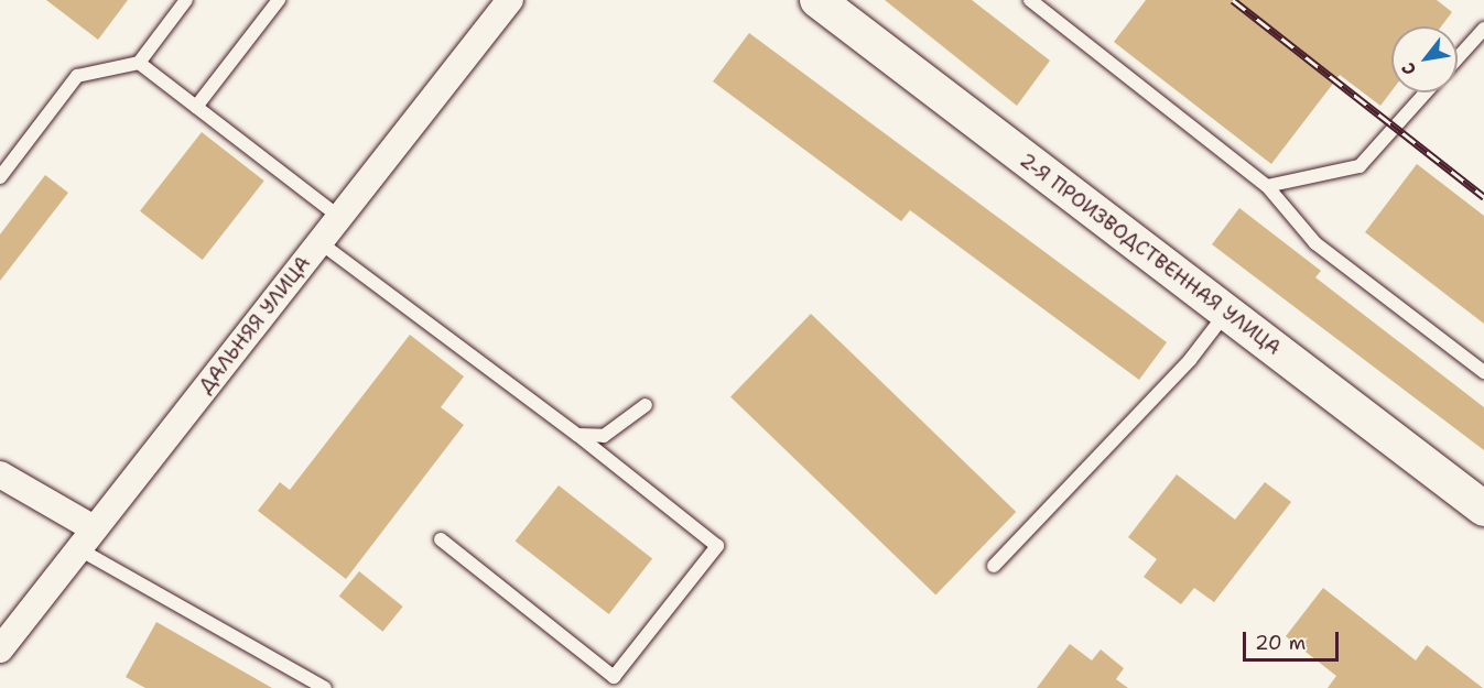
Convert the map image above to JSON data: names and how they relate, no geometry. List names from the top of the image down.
{
  "streets": {
    "street": ["2-Я ПРОИЗВОДСТВЕННАЯ УЛИЦА", "ДАЛЬНЯЯ УЛИЦА"]
  },
  "scale_bar": "20 m",
  "north": "bottom left"
}
